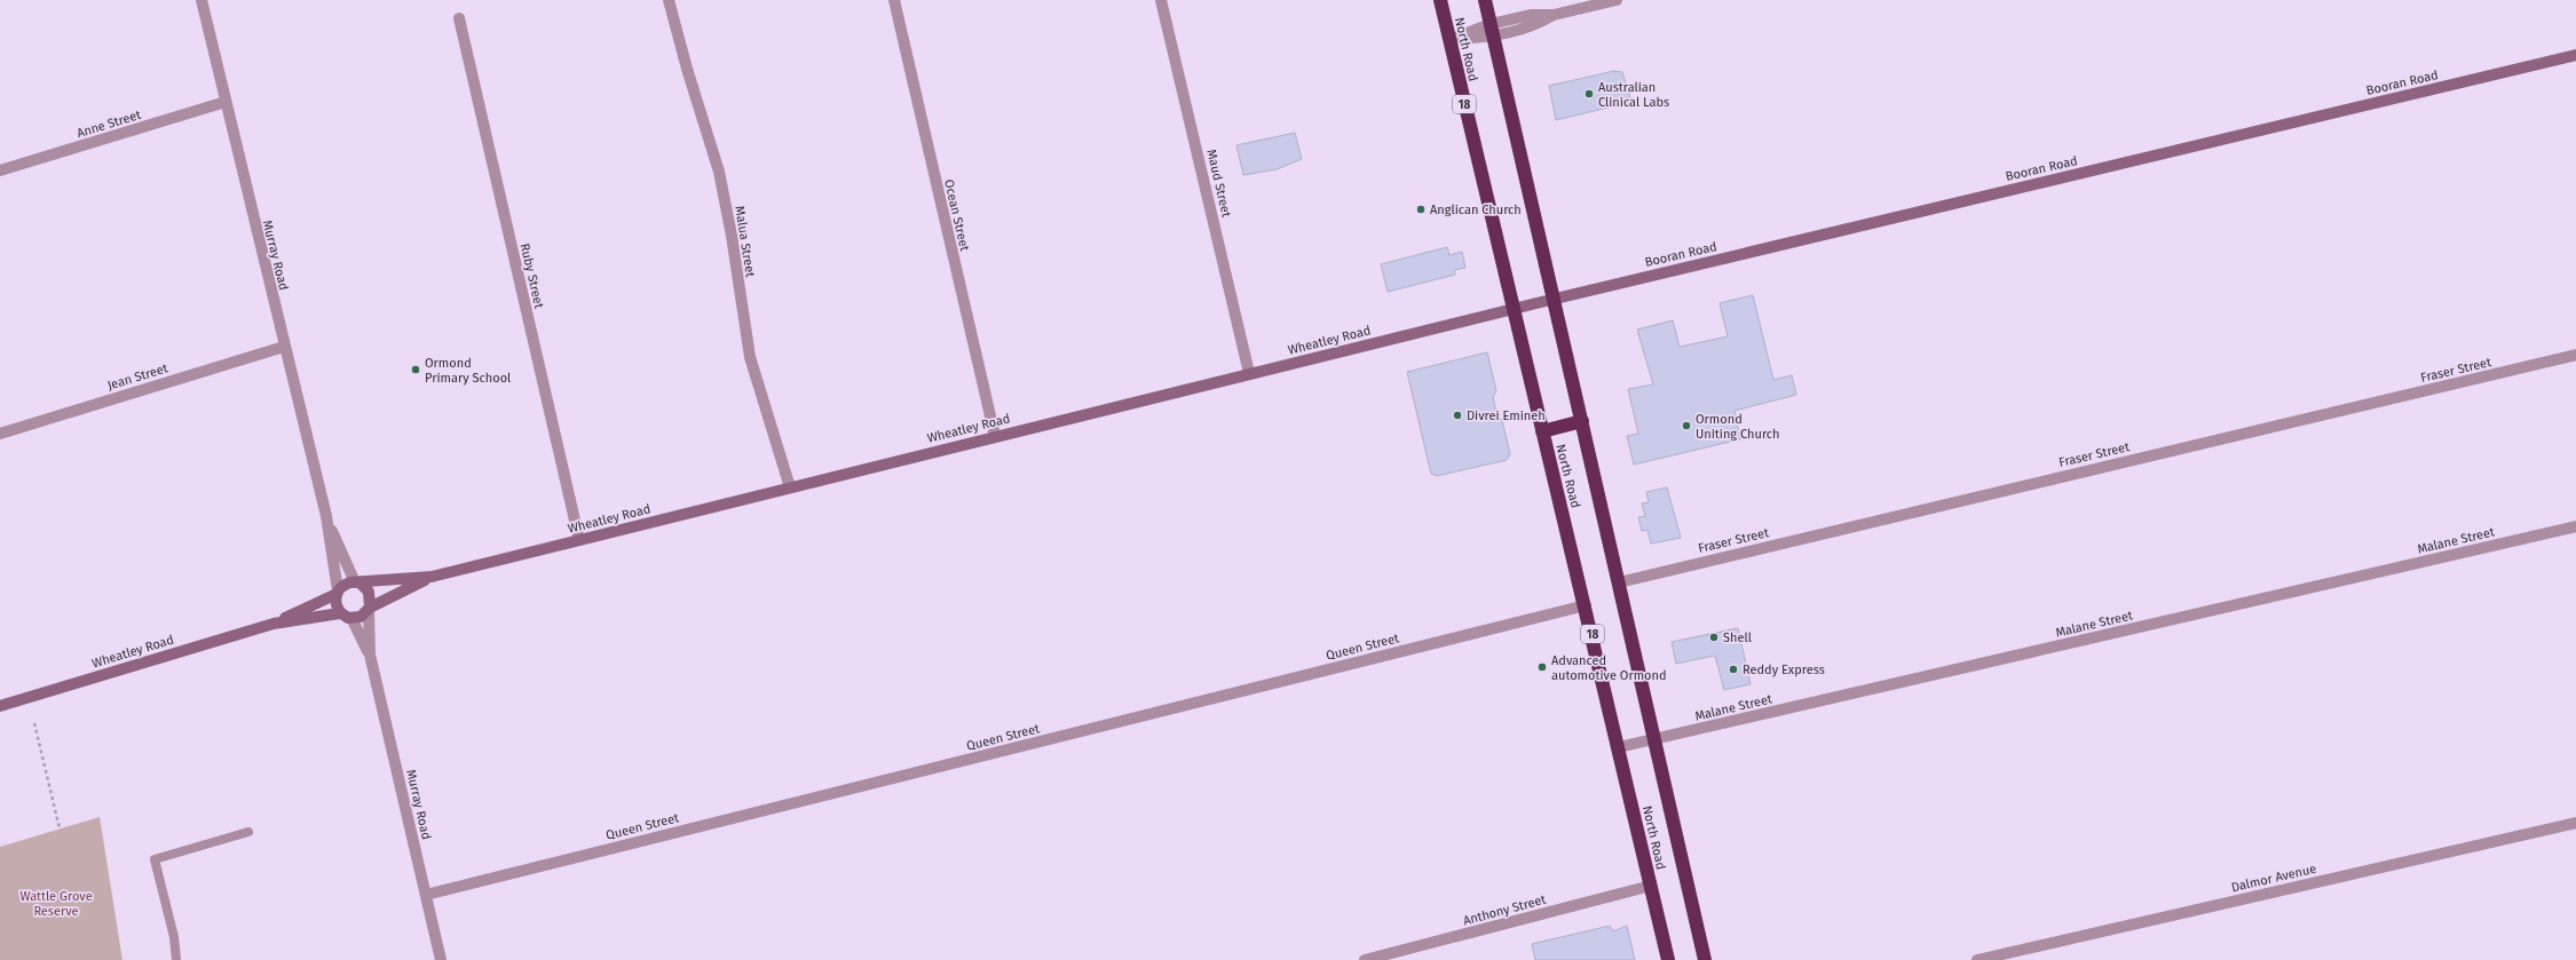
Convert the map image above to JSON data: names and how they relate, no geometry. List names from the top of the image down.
{
  "streets": {
    "highway": ["North Road", "18"],
    "street": [
      "Booran Road",
      "Anne Street",
      "Maud Street",
      "Ocean Street",
      "Malua Street",
      "Murray Road",
      "Ruby Street",
      "Wheatley Road",
      "Fraser Street",
      "Jean Street",
      "Malane Street",
      "Queen Street",
      "Dalmor Avenue",
      "Anthony Street"
    ]
  },
  "crossings": [
    ["North Road", "Booran Road"],
    ["North Road", "Wheatley Road"],
    ["North Road", "Fraser Street"],
    ["North Road", "Malane Street"],
    ["North Road", "Queen Street"],
    ["North Road", "Anthony Street"],
    ["Booran Road", "Wheatley Road"],
    ["Anne Street", "Murray Road"],
    ["Maud Street", "Wheatley Road"],
    ["Ocean Street", "Wheatley Road"],
    ["Malua Street", "Wheatley Road"],
    ["Murray Road", "Wheatley Road"],
    ["Murray Road", "Jean Street"],
    ["Murray Road", "Queen Street"],
    ["Ruby Street", "Wheatley Road"]
  ],
  "parks": ["Wattle Grove Reserve"],
  "places": [
    "Australian Clinical Labs",
    "Anglican Church",
    "Ormond Primary School",
    "Divrei Emineh",
    "Ormond Uniting Church",
    "Shell",
    "Advanced automotive Ormond",
    "Reddy Express"
  ]
}
